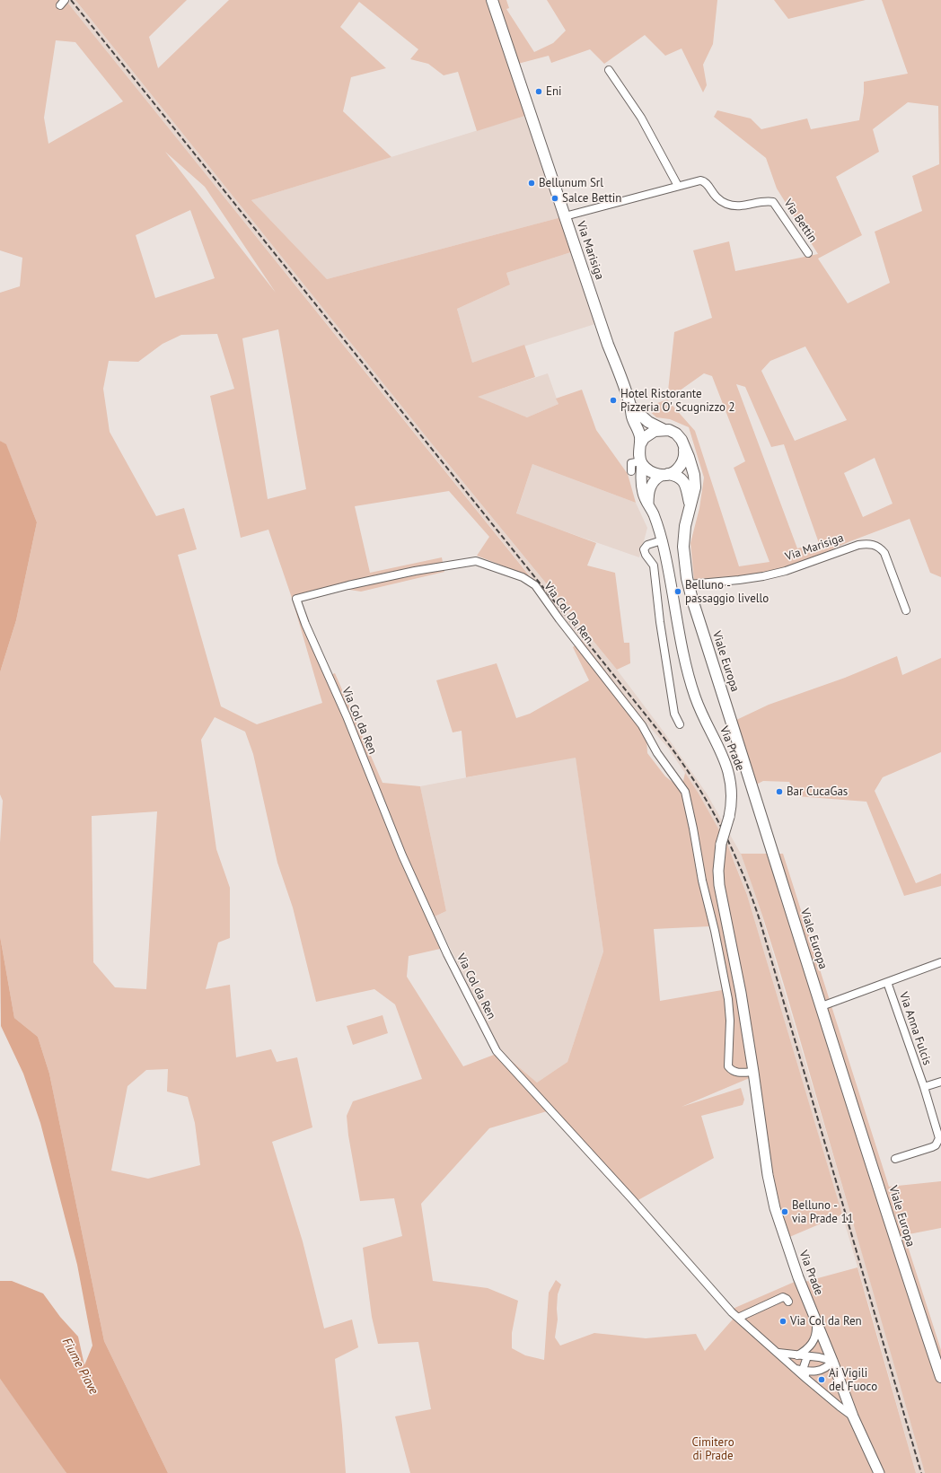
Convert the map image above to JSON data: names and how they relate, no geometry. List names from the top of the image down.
{
  "streets": {
    "main road": ["Via Marisiga", "Viale Europa", "Via Prade"],
    "street": [
      "Via Bettin",
      "Via Col Da Ren",
      "Via Col da Ren",
      "Via Anna Fulcis"
    ]
  },
  "crossings": [
    ["Via Bettin", "Via Marisiga"],
    ["Via Marisiga", "Viale Europa"],
    ["Via Marisiga", "Via Prade"],
    ["Via Col Da Ren", "Via Col da Ren"],
    ["Via Col Da Ren", "Via Prade"],
    ["Viale Europa", "Via Prade"],
    ["Viale Europa", "Via Anna Fulcis"],
    ["Via Col da Ren", "Via Prade"]
  ],
  "water": ["Fiume Piave"],
  "parks": ["Cimitero di Prade"],
  "places": [
    "Eni",
    "Bellunum Srl",
    "Salce Bettin",
    "Hotel Ristorante Pizzeria O' Scugnizzo 2",
    "Belluno - passaggio livello",
    "Bar CucaGas",
    "Belluno - via Prade 11",
    "Via Col da Ren",
    "Ai Vigili del Fuoco"
  ]
}
